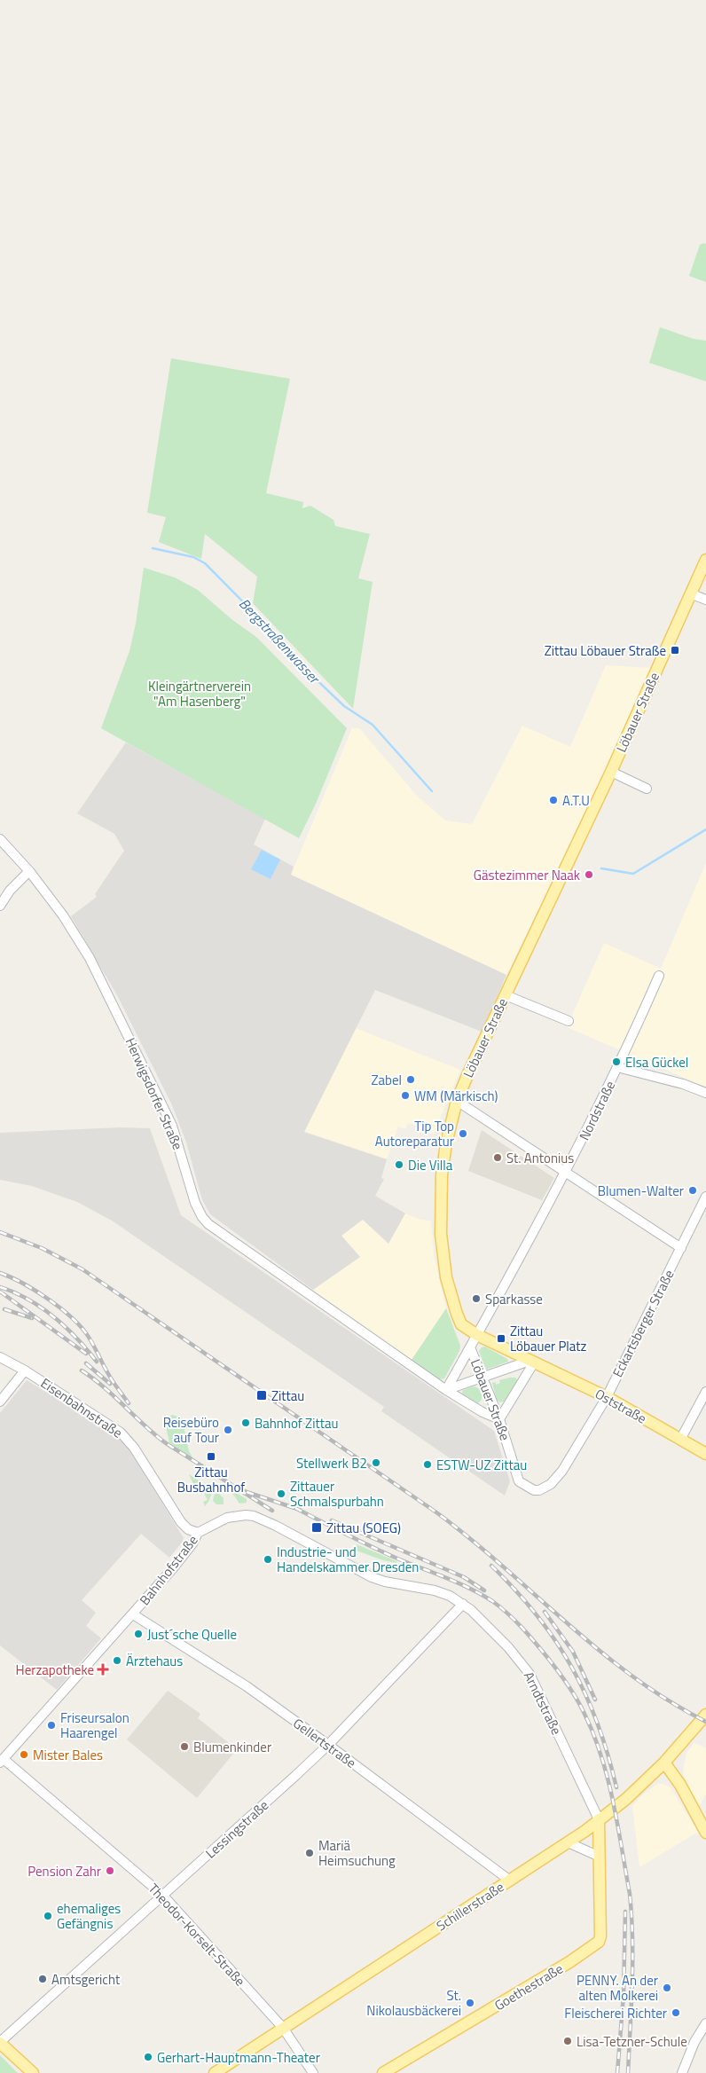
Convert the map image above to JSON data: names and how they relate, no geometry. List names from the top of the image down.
{
  "streets": {
    "main road": [
      "Löbauer Straße",
      "Oststraße",
      "Schillerstraße",
      "Goethestraße"
    ],
    "street": [
      "Herwigsdorfer Straße",
      "Nordstraße",
      "Eckartsberger Straße",
      "Eisenbahnstraße",
      "Bahnhofstraße",
      "Arndtstraße",
      "Gellertstraße",
      "Lessingstraße",
      "Theodor-Korselt-Straße"
    ]
  },
  "crossings": [
    ["Löbauer Straße", "Herwigsdorfer Straße"],
    ["Löbauer Straße", "Nordstraße"],
    ["Löbauer Straße", "Eckartsberger Straße"],
    ["Löbauer Straße", "Oststraße"],
    ["Nordstraße", "Oststraße"],
    ["Eckartsberger Straße", "Oststraße"],
    ["Eisenbahnstraße", "Bahnhofstraße"],
    ["Bahnhofstraße", "Arndtstraße"],
    ["Bahnhofstraße", "Gellertstraße"],
    ["Bahnhofstraße", "Lessingstraße"],
    ["Bahnhofstraße", "Theodor-Korselt-Straße"],
    ["Arndtstraße", "Lessingstraße"],
    ["Arndtstraße", "Schillerstraße"],
    ["Arndtstraße", "Goethestraße"],
    ["Gellertstraße", "Lessingstraße"],
    ["Gellertstraße", "Schillerstraße"],
    ["Lessingstraße", "Theodor-Korselt-Straße"],
    ["Schillerstraße", "Theodor-Korselt-Straße"],
    ["Schillerstraße", "Goethestraße"]
  ],
  "water": ["Bergstraßenwasser"],
  "parks": ["Kleingärtnerverein \"Am Hasenberg\""],
  "places": {
    "transit": [
      "Zittau Löbauer Straße",
      "Zittau Löbauer Platz",
      "Zittau",
      "Zittau Busbahnhof",
      "Zittau (SOEG)"
    ],
    "other": [
      "A.T.U",
      "Gästezimmer Naak",
      "Elsa Gückel",
      "Zabel",
      "WM (Märkisch)",
      "Tip Top Autoreparatur",
      "St. Antonius",
      "Die Villa",
      "Blumen-Walter",
      "Sparkasse",
      "Bahnhof Zittau",
      "Reisebüro auf Tour",
      "Stellwerk B2",
      "ESTW-UZ Zittau",
      "Zittauer Schmalspurbahn",
      "Industrie- und Handelskammer Dresden",
      "Just´sche Quelle",
      "Ärztehaus",
      "Friseursalon Haarengel",
      "Blumenkinder",
      "Mister Bales",
      "Mariä Heimsuchung",
      "Pension Zahr",
      "ehemaliges Gefängnis",
      "Amtsgericht",
      "PENNY. An der alten Molkerei",
      "St. Nikolausbäckerei",
      "Fleischerei Richter",
      "Lisa-Tetzner-Schule",
      "Gerhart-Hauptmann-Theater"
    ],
    "health": ["Herzapotheke"]
  }
}
